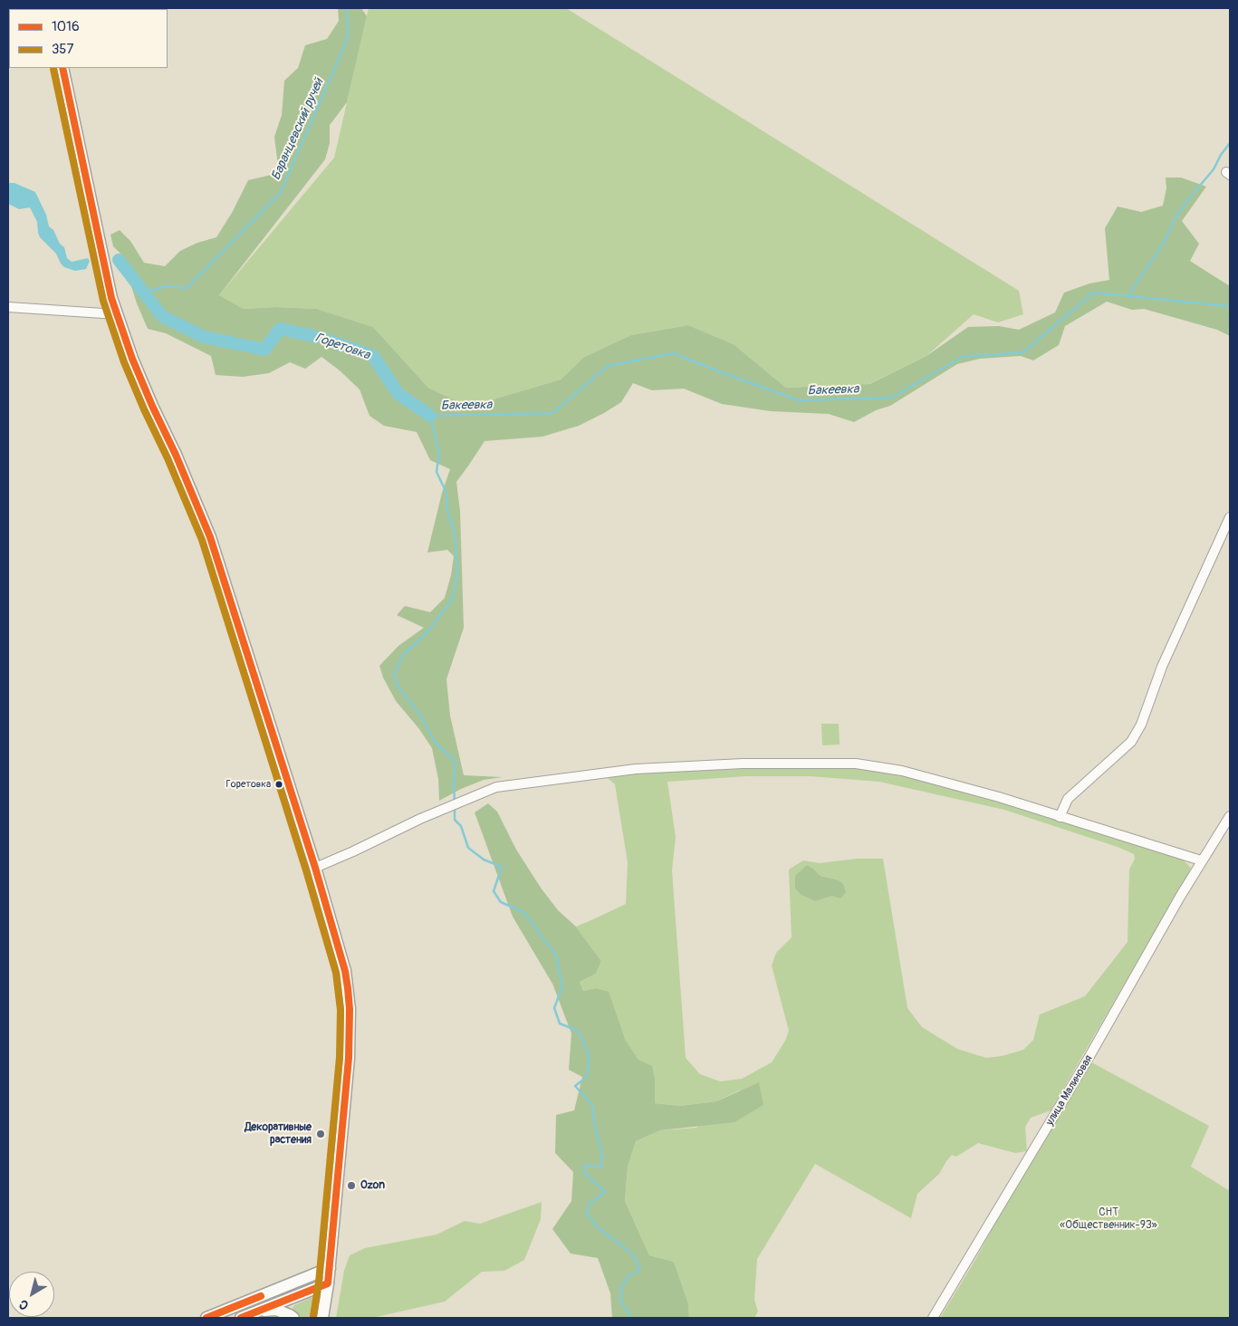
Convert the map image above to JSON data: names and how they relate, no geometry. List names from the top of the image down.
{
  "streets": {
    "street": ["улица Малиновая"]
  },
  "water": ["Баранцевский ручей", "Горетовка", "Бакеевка"],
  "parks": ["СНТ «Общественник-93»"],
  "places": ["Горетовка", "Декоративные растения", "Ozon"],
  "lines": ["transit line 1016", "transit line 357"],
  "legend": ["1016", "357"],
  "north": "bottom left"
}
